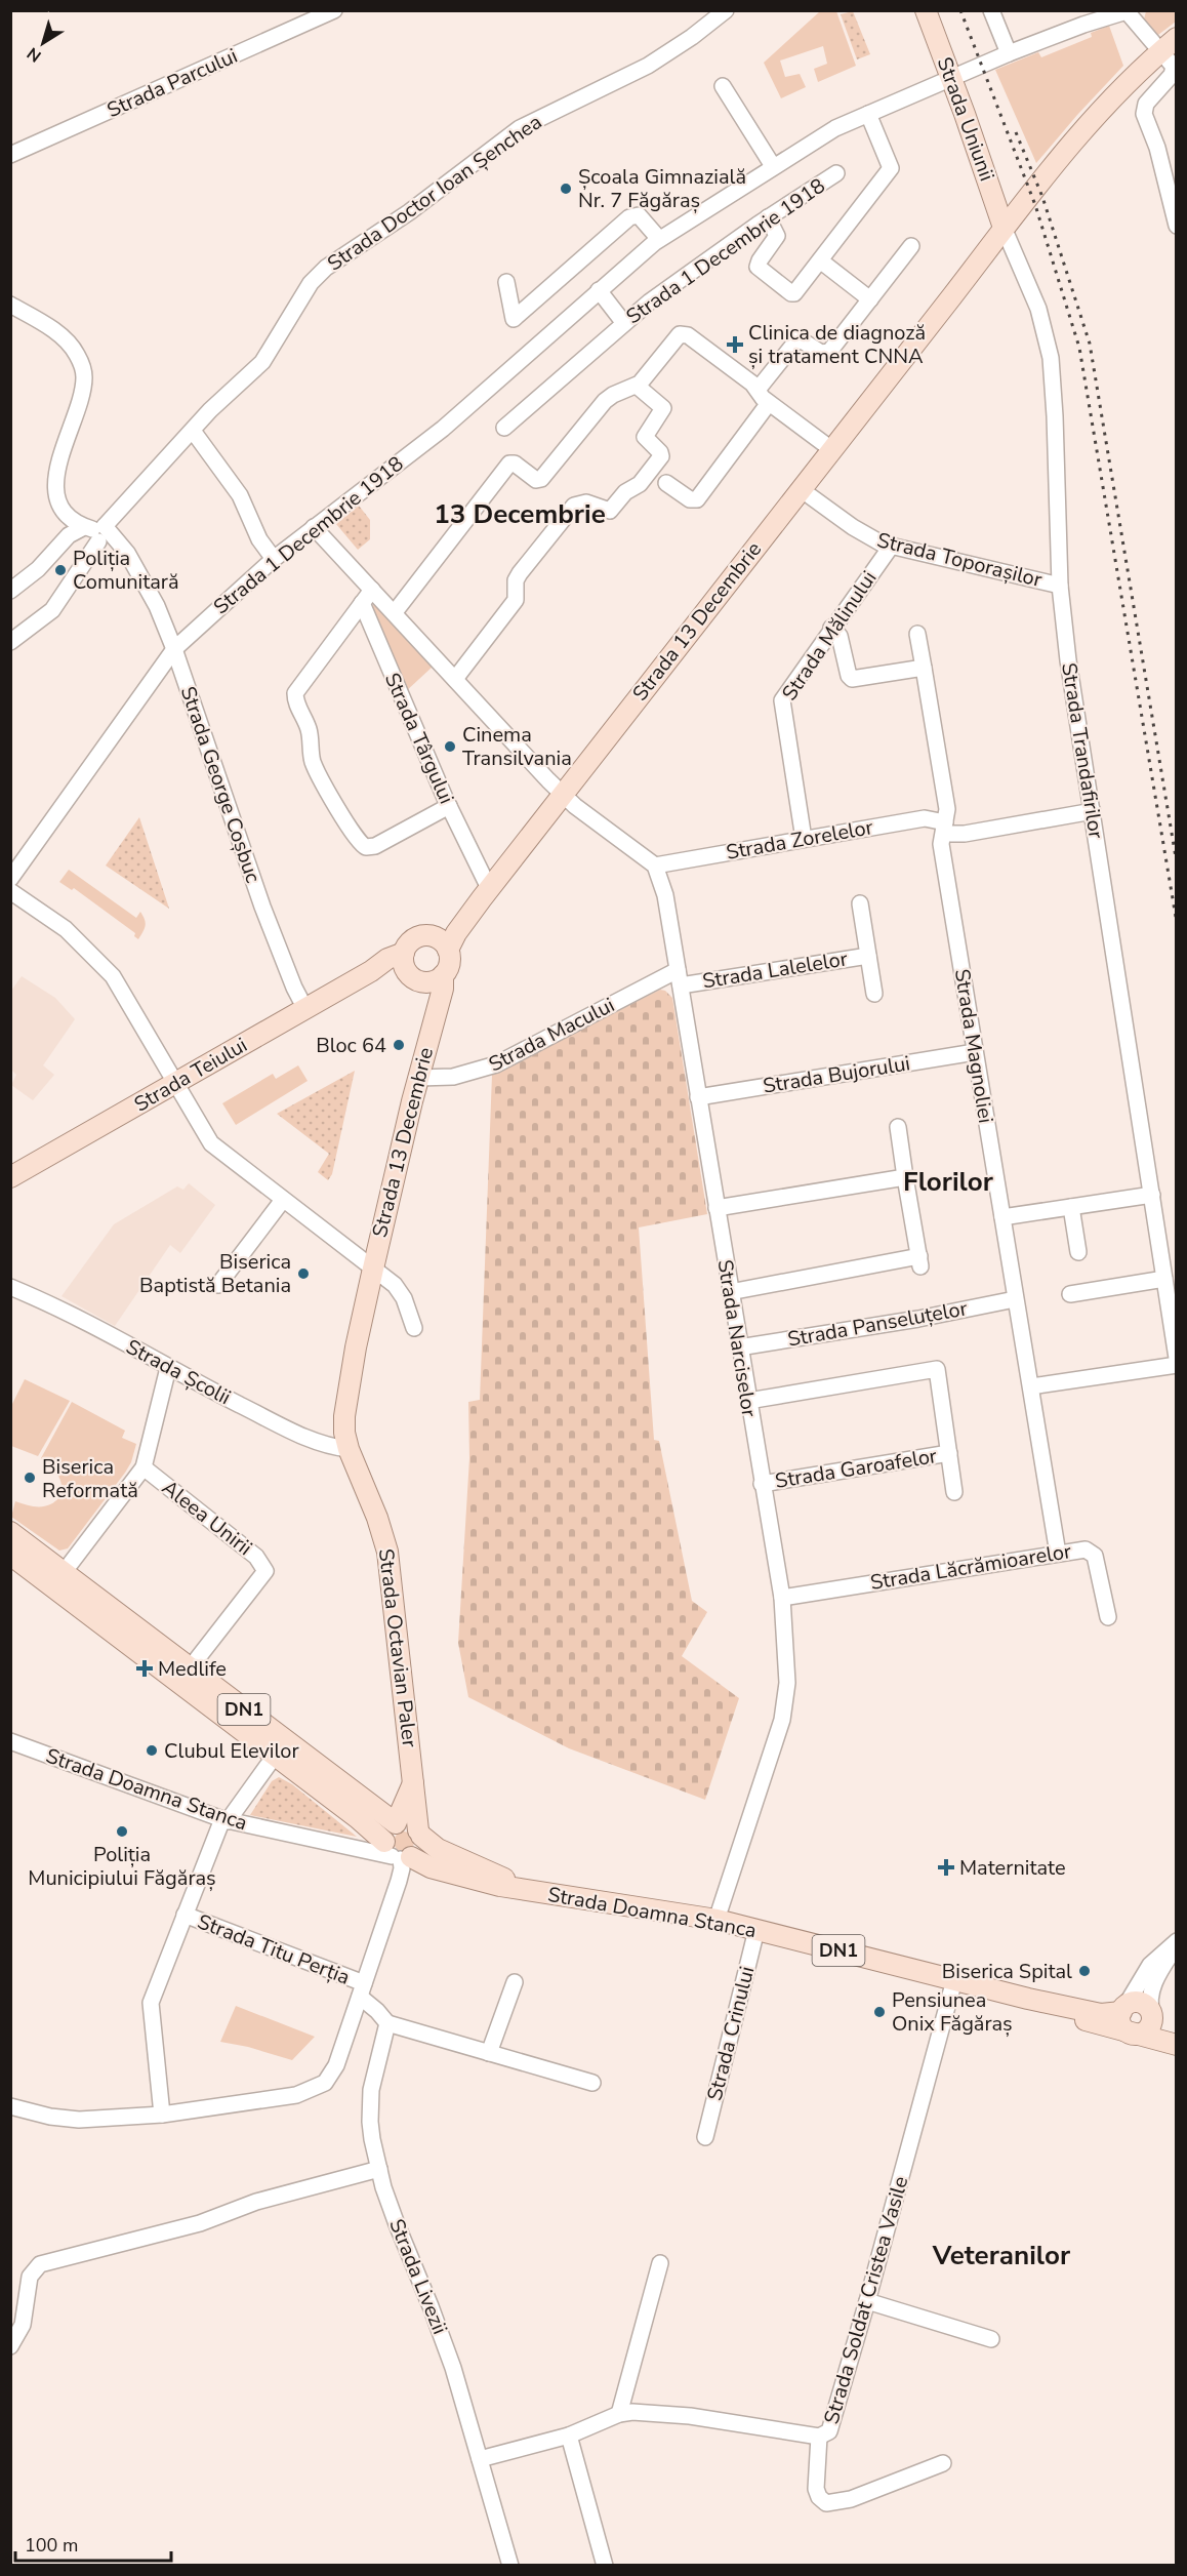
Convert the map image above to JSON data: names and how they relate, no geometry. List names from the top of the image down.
{
  "streets": {
    "main road": [
      "Strada Uniunii",
      "Strada 13 Decembrie",
      "Strada Teiului",
      "Strada Octavian Paler",
      "DN1",
      "Strada Doamna Stanca"
    ],
    "street": [
      "Strada Parcului",
      "Strada Doctor Ioan Șenchea",
      "Strada 1 Decembrie 1918",
      "Strada Toporașilor",
      "Strada Mălinului",
      "Strada Târgului",
      "Strada Trandafirilor",
      "Strada George Coșbuc",
      "Strada Zorelelor",
      "Strada Lalelelor",
      "Strada Macului",
      "Strada Magnoliei",
      "Strada Bujorului",
      "Strada Panseluțelor",
      "Strada Narciselor",
      "Strada Școlii",
      "Strada Garoafelor",
      "Aleea Unirii",
      "Strada Lăcrămioarelor",
      "Strada Titu Perția",
      "Strada Crinului",
      "Strada Livezii",
      "Strada Soldat Cristea Vasile"
    ]
  },
  "crossings": [
    ["Strada Uniunii", "Strada 1 Decembrie 1918"],
    ["Strada Uniunii", "Strada 13 Decembrie"],
    ["Strada Uniunii", "Strada Trandafirilor"],
    ["Strada Doctor Ioan Șenchea", "Strada George Coșbuc"],
    ["Strada 1 Decembrie 1918", "Strada 13 Decembrie"],
    ["Strada 1 Decembrie 1918", "Strada George Coșbuc"],
    ["Strada Toporașilor", "Strada 13 Decembrie"],
    ["Strada Toporașilor", "Strada Mălinului"],
    ["Strada Toporașilor", "Strada Trandafirilor"],
    ["Strada 13 Decembrie", "Strada Târgului"],
    ["Strada 13 Decembrie", "Strada Trandafirilor"],
    ["Strada 13 Decembrie", "Strada Macului"],
    ["Strada 13 Decembrie", "Strada Teiului"],
    ["Strada 13 Decembrie", "Strada Școlii"],
    ["Strada 13 Decembrie", "Strada Octavian Paler"],
    ["Strada Mălinului", "Strada Zorelelor"],
    ["Strada Trandafirilor", "Strada Zorelelor"],
    ["Strada George Coșbuc", "Strada Teiului"],
    ["Strada Zorelelor", "Strada Magnoliei"],
    ["Strada Zorelelor", "Strada Narciselor"],
    ["Strada Lalelelor", "Strada Macului"],
    ["Strada Lalelelor", "Strada Narciselor"],
    ["Strada Macului", "Strada Narciselor"],
    ["Strada Magnoliei", "Strada Bujorului"],
    ["Strada Magnoliei", "Strada Panseluțelor"],
    ["Strada Magnoliei", "Strada Lăcrămioarelor"],
    ["Strada Bujorului", "Strada Narciselor"],
    ["Strada Panseluțelor", "Strada Narciselor"],
    ["Strada Narciselor", "Strada Garoafelor"],
    ["Strada Narciselor", "Strada Lăcrămioarelor"],
    ["Strada Narciselor", "Strada Doamna Stanca"],
    ["Strada Școlii", "Aleea Unirii"],
    ["Strada Școlii", "Strada Octavian Paler"],
    ["Aleea Unirii", "DN1"],
    ["Strada Octavian Paler", "DN1"],
    ["Strada Octavian Paler", "Strada Doamna Stanca"],
    ["Strada Octavian Paler", "Strada Titu Perția"],
    ["DN1", "Strada Doamna Stanca"],
    ["DN1", "Strada Titu Perția"],
    ["Strada Doamna Stanca", "Strada Titu Perția"],
    ["Strada Doamna Stanca", "Strada Crinului"],
    ["Strada Doamna Stanca", "Strada Soldat Cristea Vasile"],
    ["Strada Livezii", "Strada Soldat Cristea Vasile"]
  ],
  "districts": ["13 Decembrie", "Florilor", "Veteranilor"],
  "places": {
    "other": [
      "Școala Gimnazială Nr. 7 Făgăraș",
      "Poliția Comunitară",
      "Cinema Transilvania",
      "Bloc 64",
      "Biserica Baptistă Betania",
      "Biserica Reformată",
      "Clubul Elevilor",
      "Poliția Municipiului Făgăraș",
      "Biserica Spital",
      "Pensiunea Onix Făgăraș"
    ],
    "health": ["Clinica de diagnoză și tratament CNNA", "Medlife", "Maternitate"]
  },
  "scale_bar": "100 m",
  "north": "bottom left"
}
